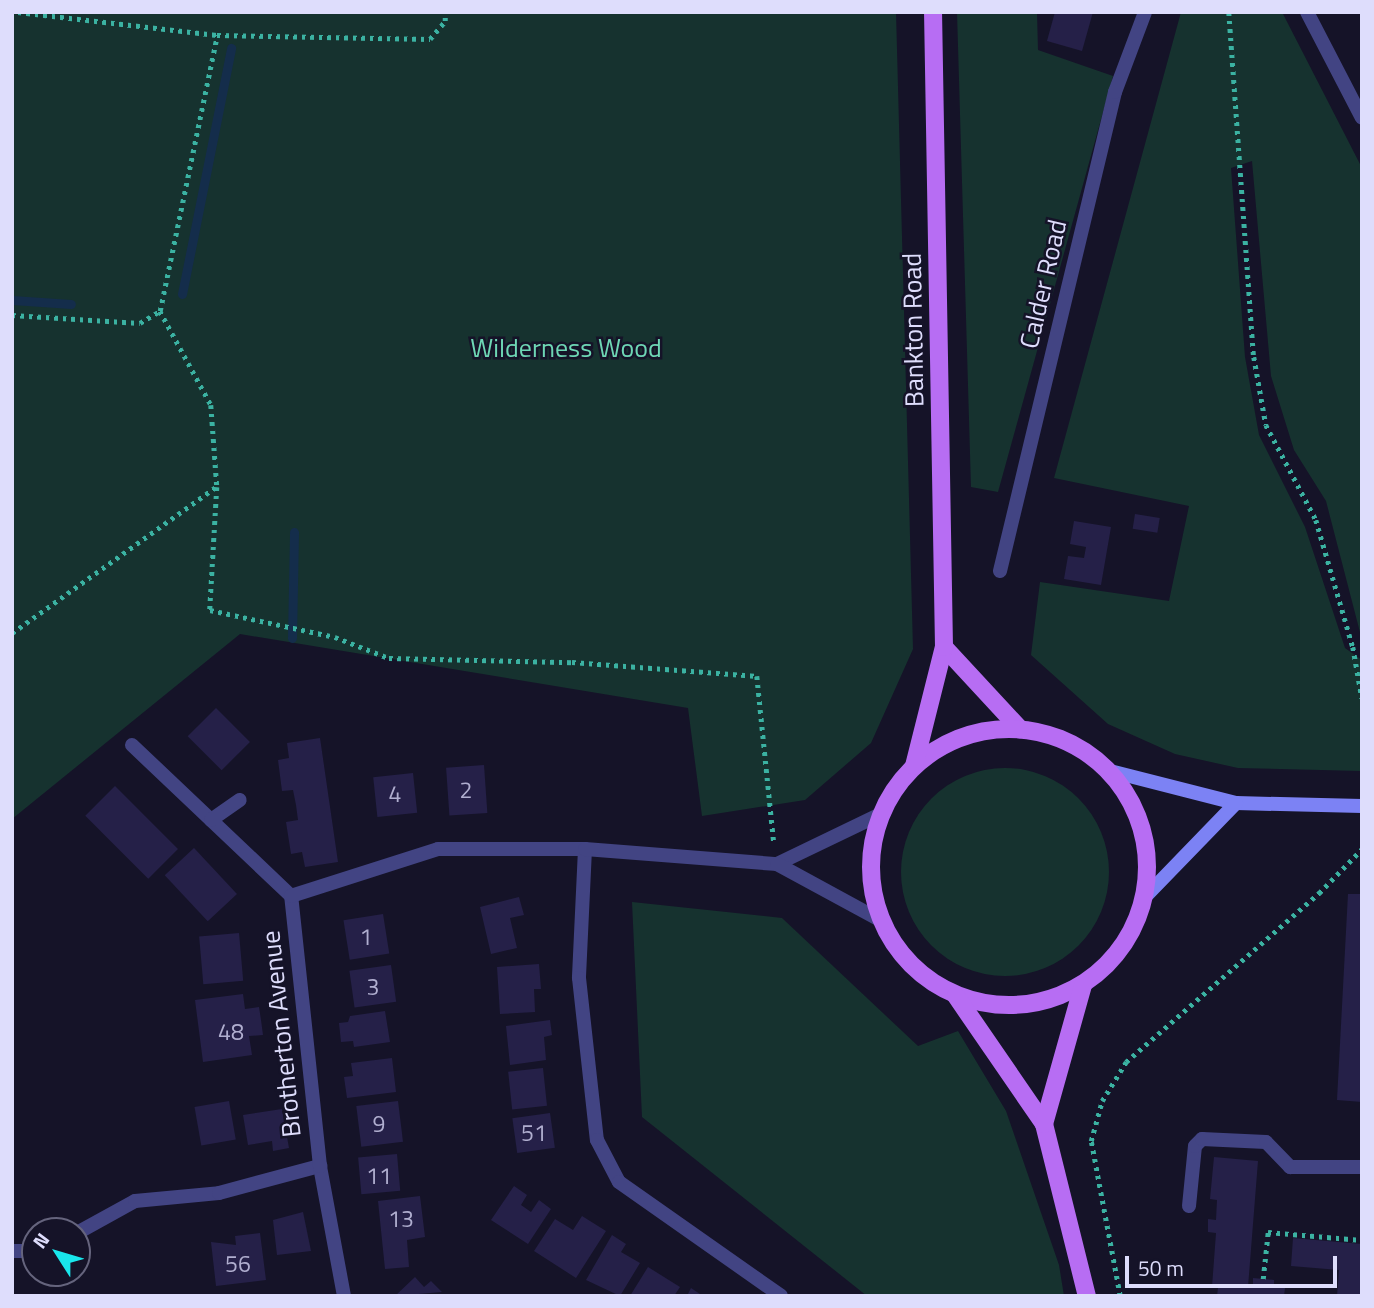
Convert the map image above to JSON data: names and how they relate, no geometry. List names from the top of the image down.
{
  "streets": {
    "main road": ["Bankton Road"],
    "street": ["Calder Road", "Brotherton Avenue"]
  },
  "parks": ["Wilderness Wood"],
  "house_numbers": [
    "2",
    "4",
    "1",
    "3",
    "48",
    "9",
    "51",
    "11",
    "13",
    "56"
  ],
  "scale_bar": "50 m",
  "north": "top left"
}
